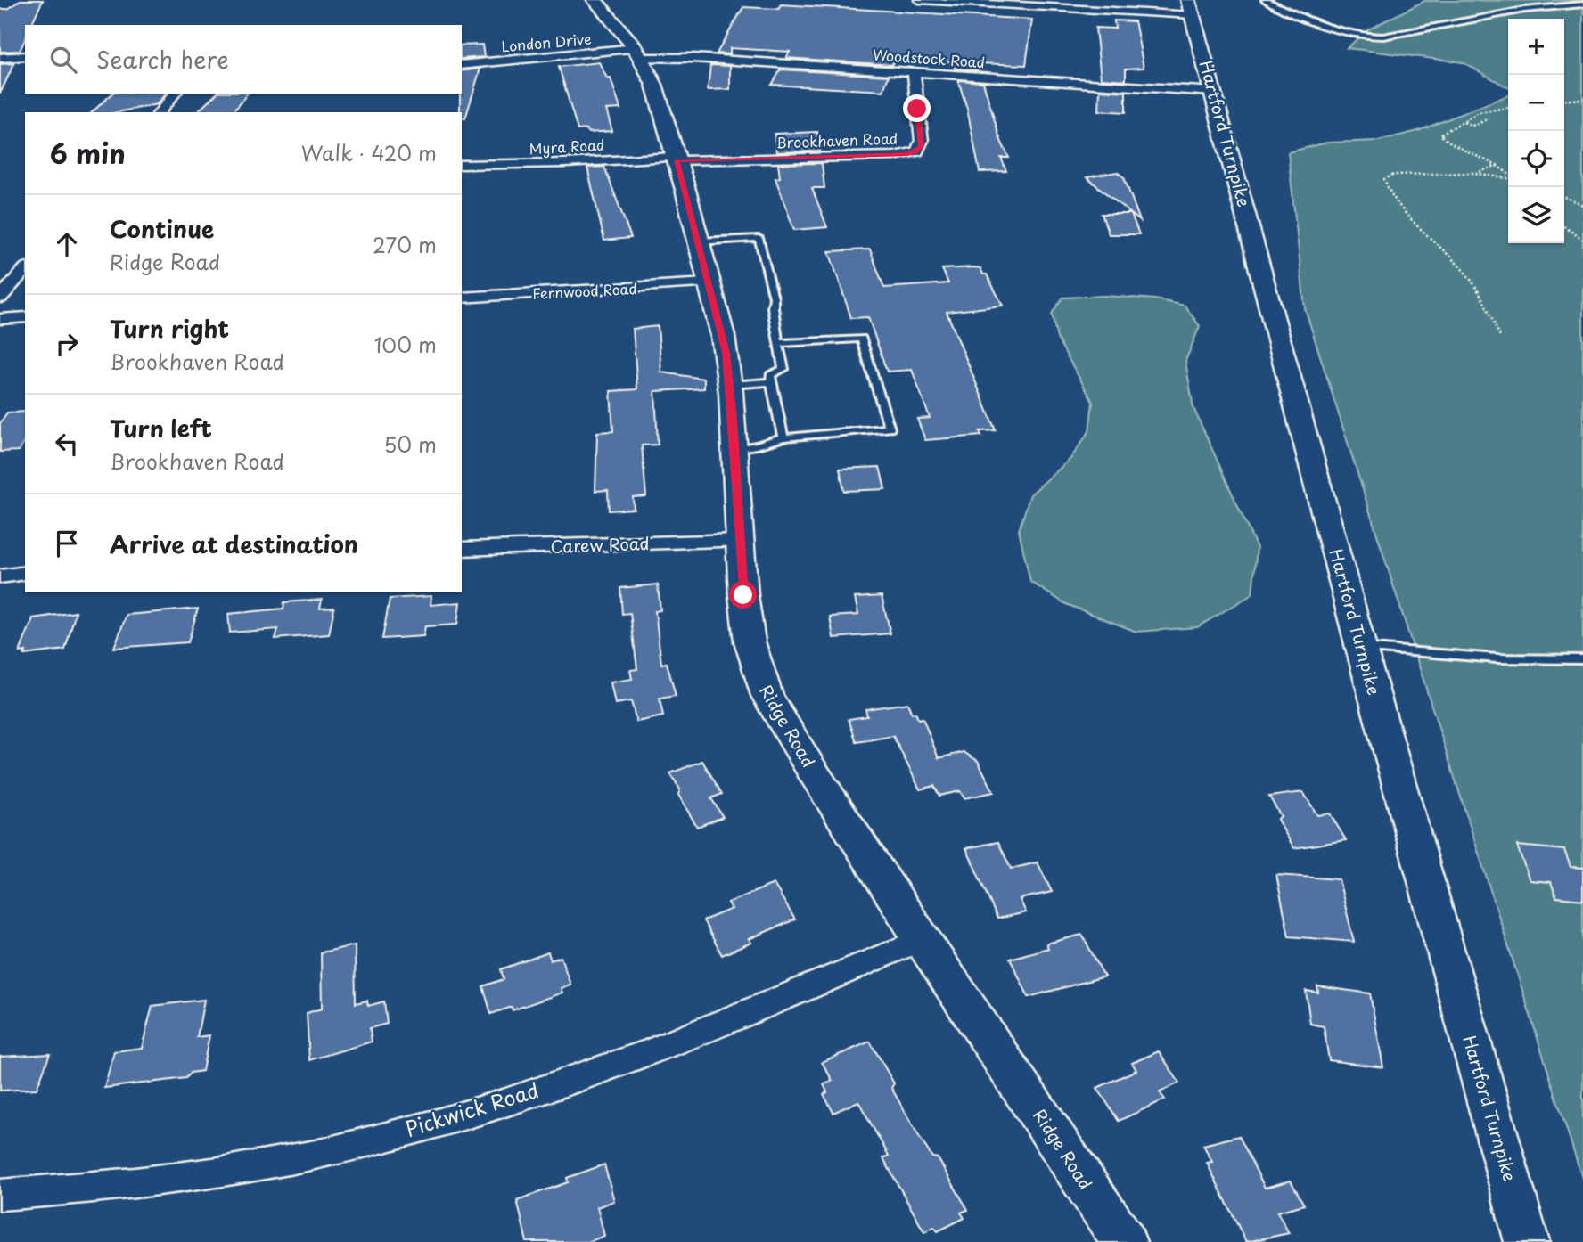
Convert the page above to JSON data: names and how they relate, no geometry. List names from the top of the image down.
{
  "streets": {
    "main road": ["Hartford Turnpike", "Ridge Road"],
    "street": [
      "London Drive",
      "Woodstock Road",
      "Brookhaven Road",
      "Myra Road",
      "Fernwood Road",
      "Carew Road",
      "Pickwick Road"
    ]
  },
  "crossings": [
    ["London Drive", "Woodstock Road"],
    ["London Drive", "Ridge Road"],
    ["Woodstock Road", "Hartford Turnpike"],
    ["Woodstock Road", "Brookhaven Road"],
    ["Woodstock Road", "Ridge Road"],
    ["Brookhaven Road", "Myra Road"],
    ["Brookhaven Road", "Ridge Road"],
    ["Myra Road", "Ridge Road"],
    ["Fernwood Road", "Ridge Road"],
    ["Carew Road", "Ridge Road"],
    ["Ridge Road", "Pickwick Road"]
  ],
  "page": {
    "map_buttons": ["+", "−"],
    "search": "Search here",
    "heading": ["6 min", "Walk · 420 m"],
    "list": [
      ["Continue", "Ridge Road", "270 m"],
      ["Turn right", "Brookhaven Road", "100 m"],
      ["Turn left", "Brookhaven Road", "50 m"],
      "Arrive at destination"
    ]
  }
}
